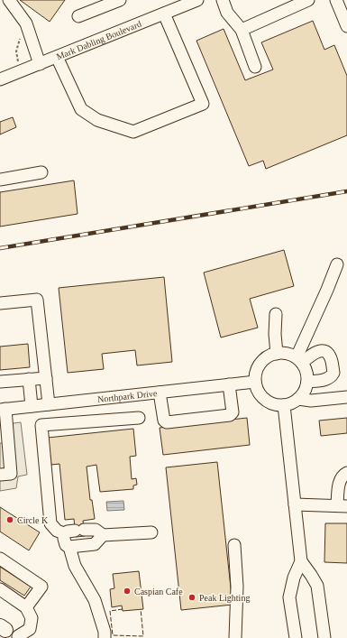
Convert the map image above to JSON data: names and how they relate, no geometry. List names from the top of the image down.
{
  "streets": {
    "street": ["Mark Dabling Boulevard", "Northpark Drive"]
  },
  "places": ["Circle K", "Caspian Cafe", "Peak Lighting"]
}
